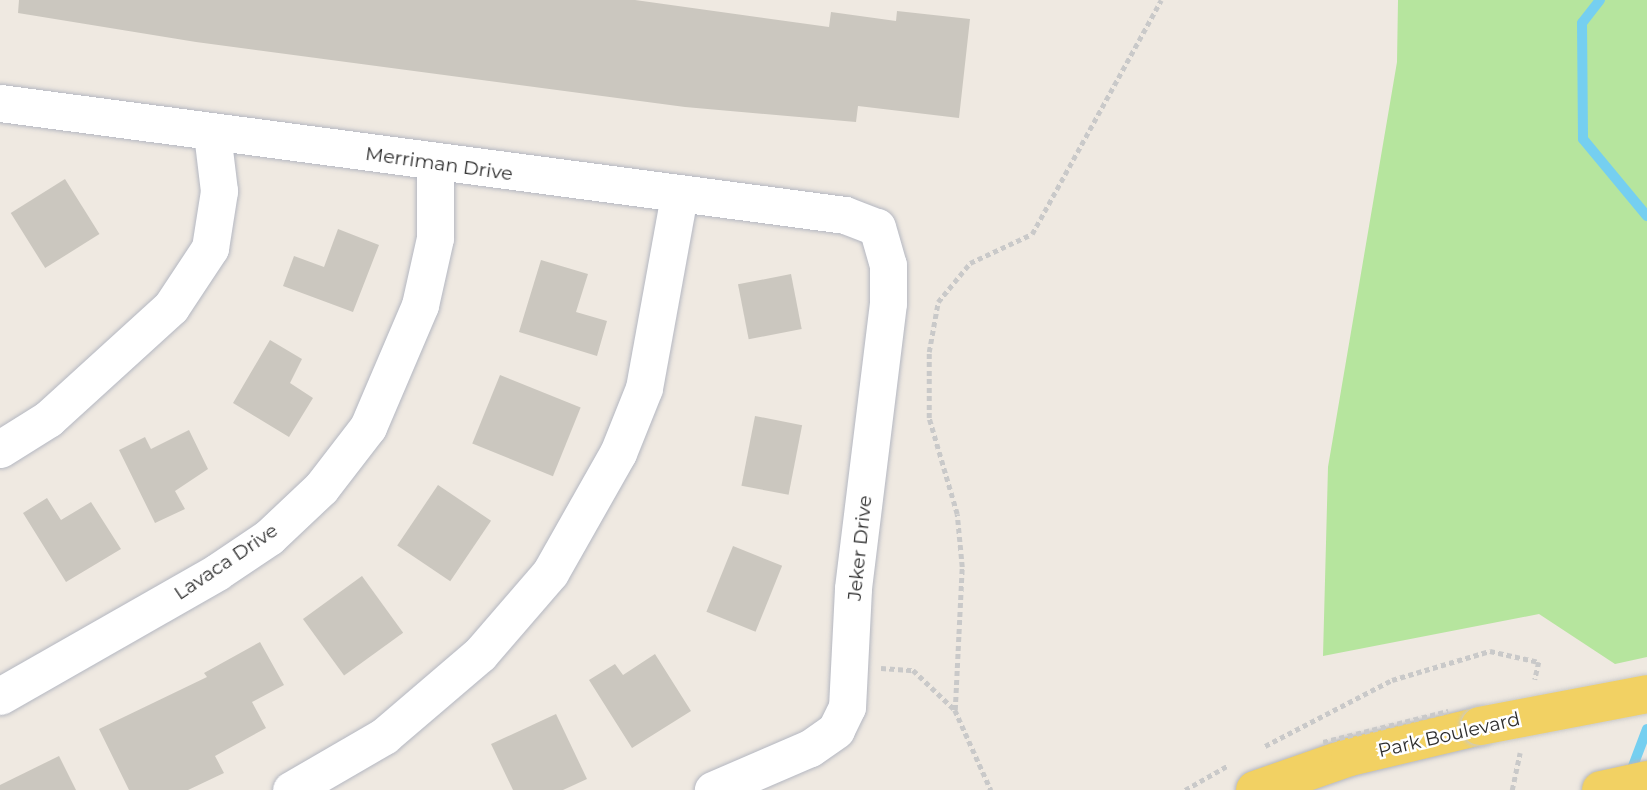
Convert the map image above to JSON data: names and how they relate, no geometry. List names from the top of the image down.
{
  "streets": {
    "main road": ["Park Boulevard"],
    "street": ["Merriman Drive", "Jeker Drive", "Lavaca Drive"]
  },
  "crossings": [
    ["Merriman Drive", "Jeker Drive"],
    ["Merriman Drive", "Lavaca Drive"]
  ]
}
